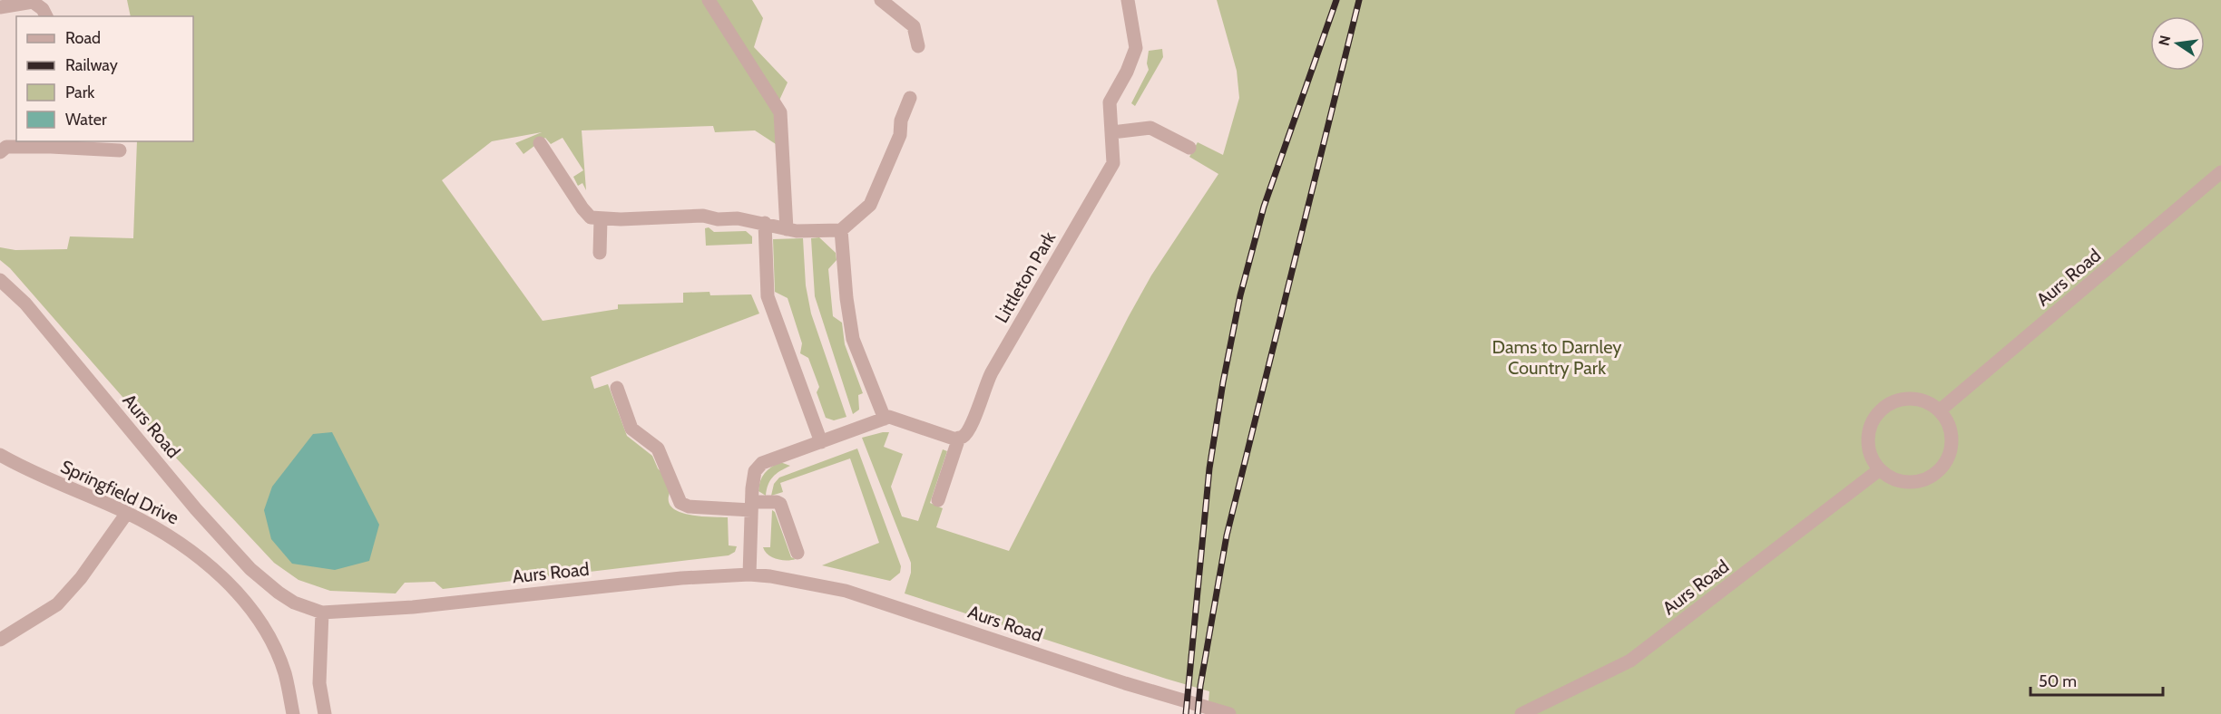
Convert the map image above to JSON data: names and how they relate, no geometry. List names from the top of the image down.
{
  "streets": {
    "street": ["Littleton Park", "Aurs Road", "Springfield Drive"]
  },
  "parks": ["Dams to Darnley Country Park"],
  "legend": [
    "Road",
    "Railway",
    "Park",
    "Water"
  ],
  "scale_bar": "50 m",
  "north": "left"
}
